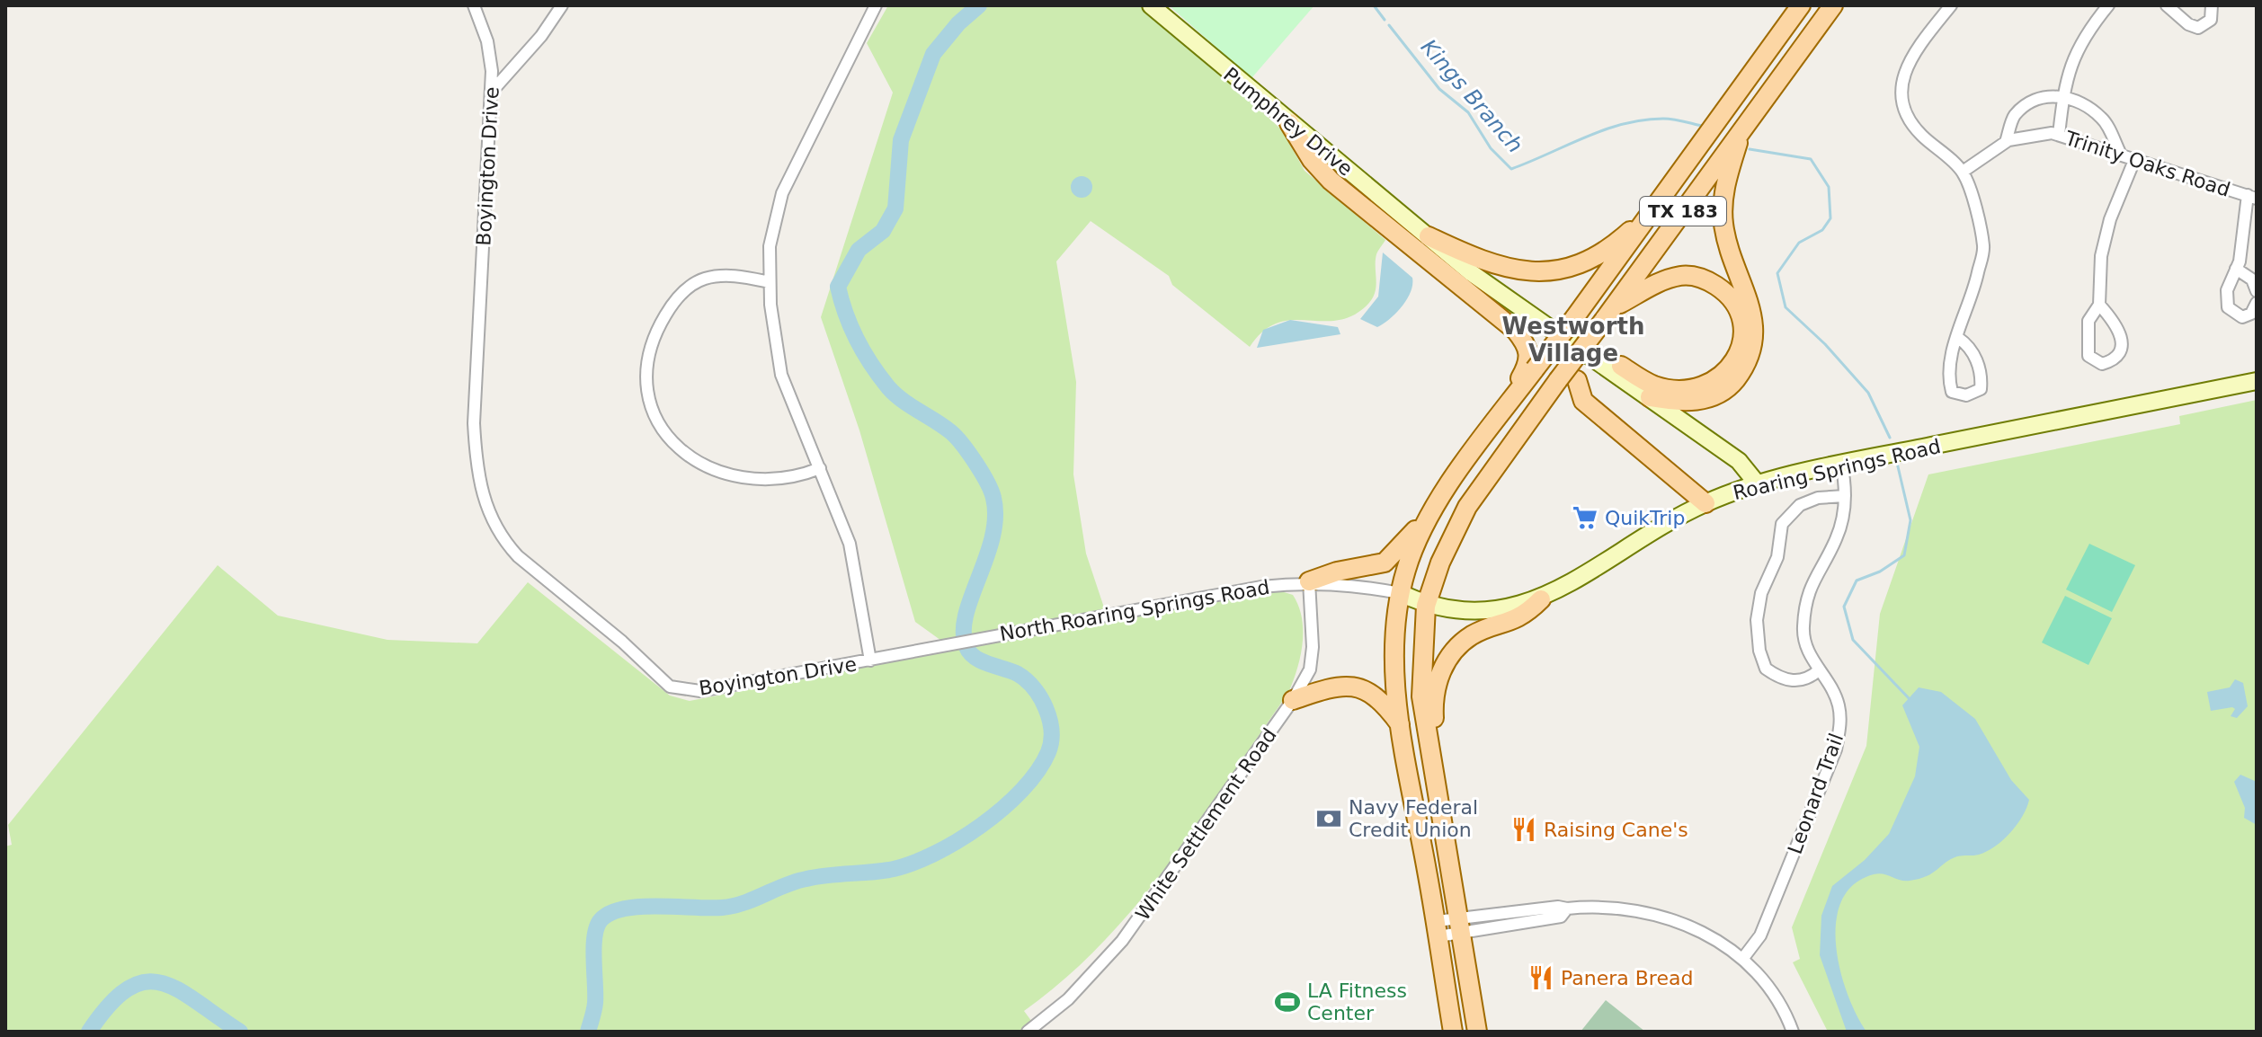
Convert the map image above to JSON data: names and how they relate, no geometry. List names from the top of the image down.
{
  "streets": {
    "main road": ["TX 183"],
    "street": [
      "Pumphrey Drive",
      "Trinity Oaks Road",
      "Boyington Drive",
      "Roaring Springs Road",
      "North Roaring Springs Road",
      "Leonard Trail",
      "White Settlement Road"
    ]
  },
  "crossings": [
    ["Boyington Drive", "North Roaring Springs Road"],
    ["TX 183", "Roaring Springs Road"],
    ["TX 183", "North Roaring Springs Road"],
    ["Roaring Springs Road", "North Roaring Springs Road"],
    ["Roaring Springs Road", "Leonard Trail"],
    ["North Roaring Springs Road", "White Settlement Road"]
  ],
  "districts": ["Westworth Village"],
  "water": ["Kings Branch"],
  "places": {
    "supermarket": ["QuikTrip"],
    "bank": ["Navy Federal Credit Union"],
    "restaurant": ["Raising Cane's", "Panera Bread"],
    "sports": ["LA Fitness Center"]
  }
}
